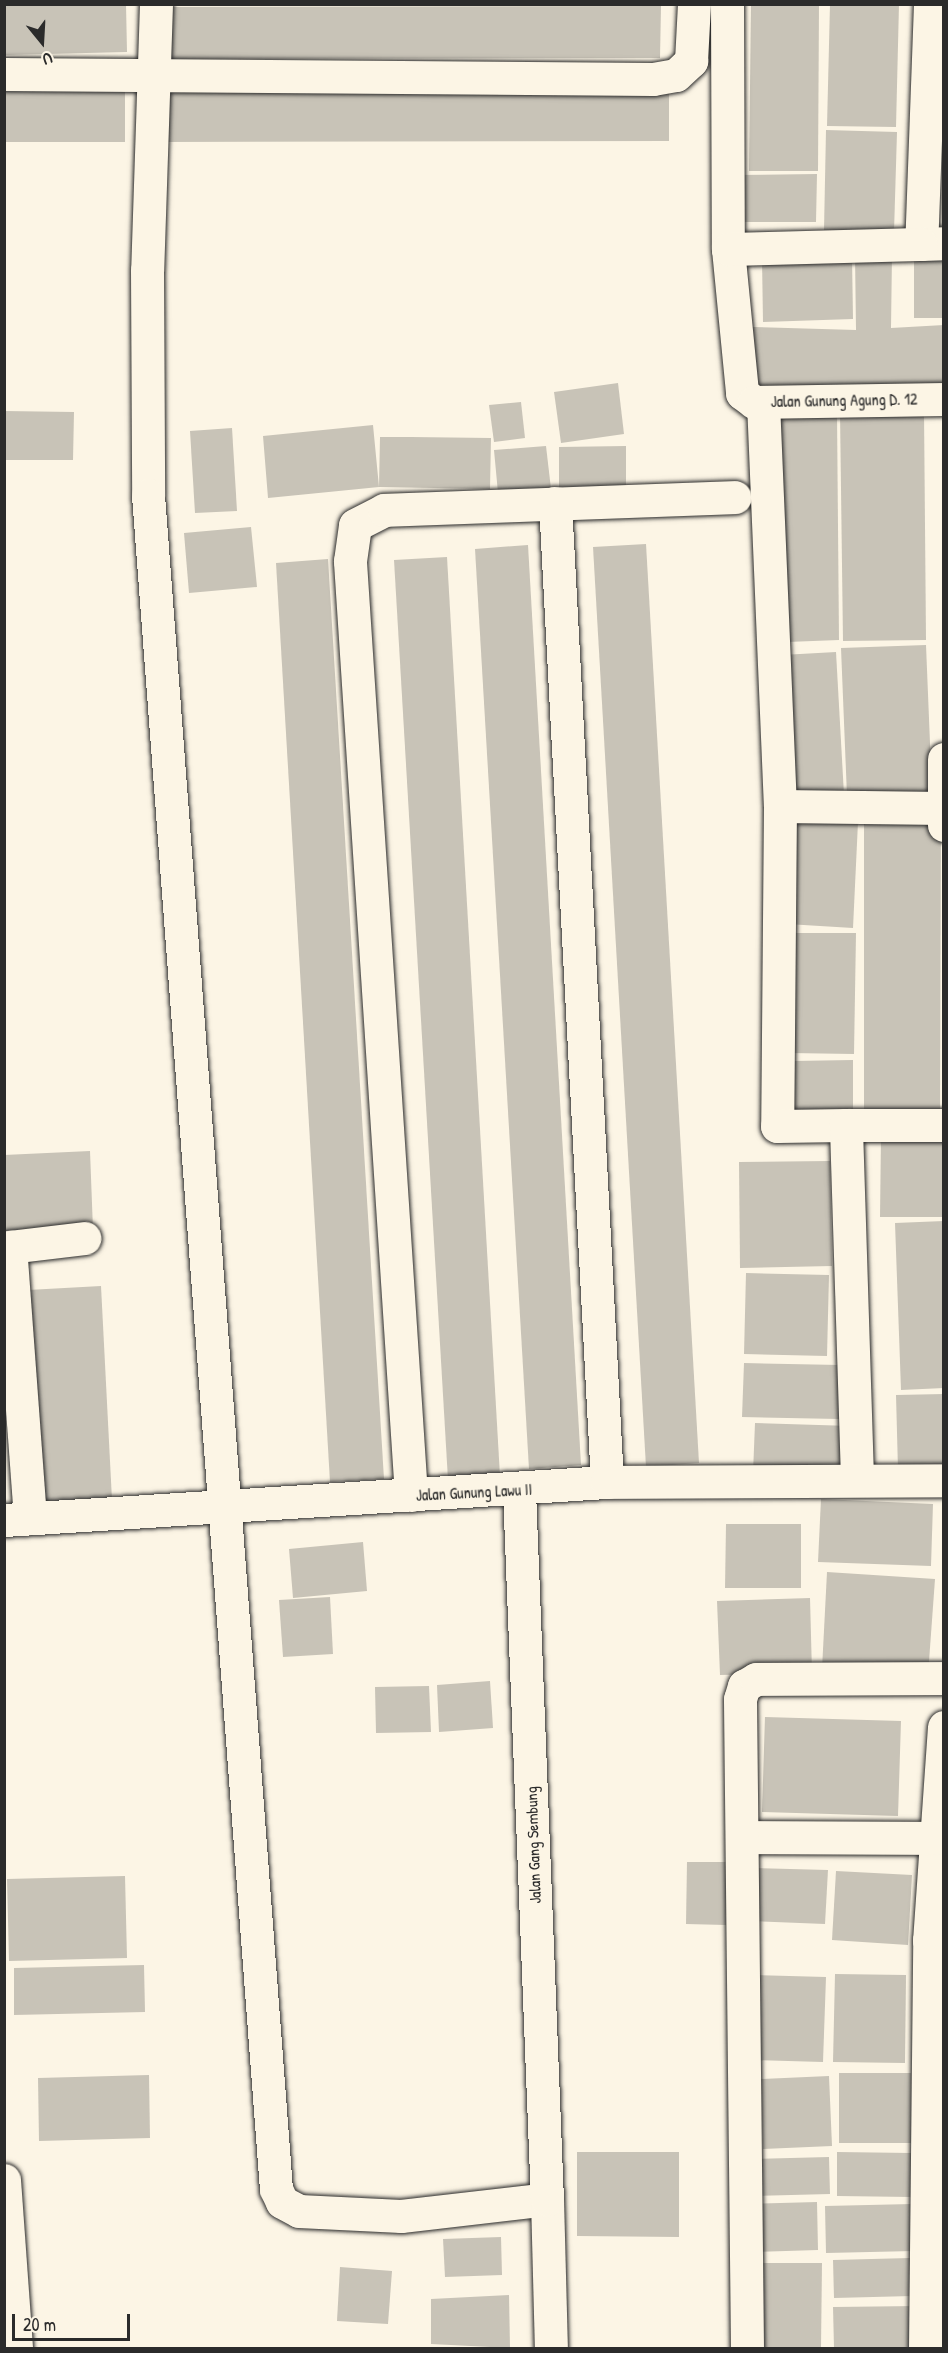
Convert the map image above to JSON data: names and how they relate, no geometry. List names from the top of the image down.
{
  "streets": {
    "street": ["Jalan Gunung Agung D. 12", "Jalan Gunung Lawu II", "Jalan Gang Sembung"]
  },
  "crossings": [
    ["Jalan Gunung Lawu II", "Jalan Gang Sembung"]
  ],
  "scale_bar": "20 m",
  "north": "bottom"
}
